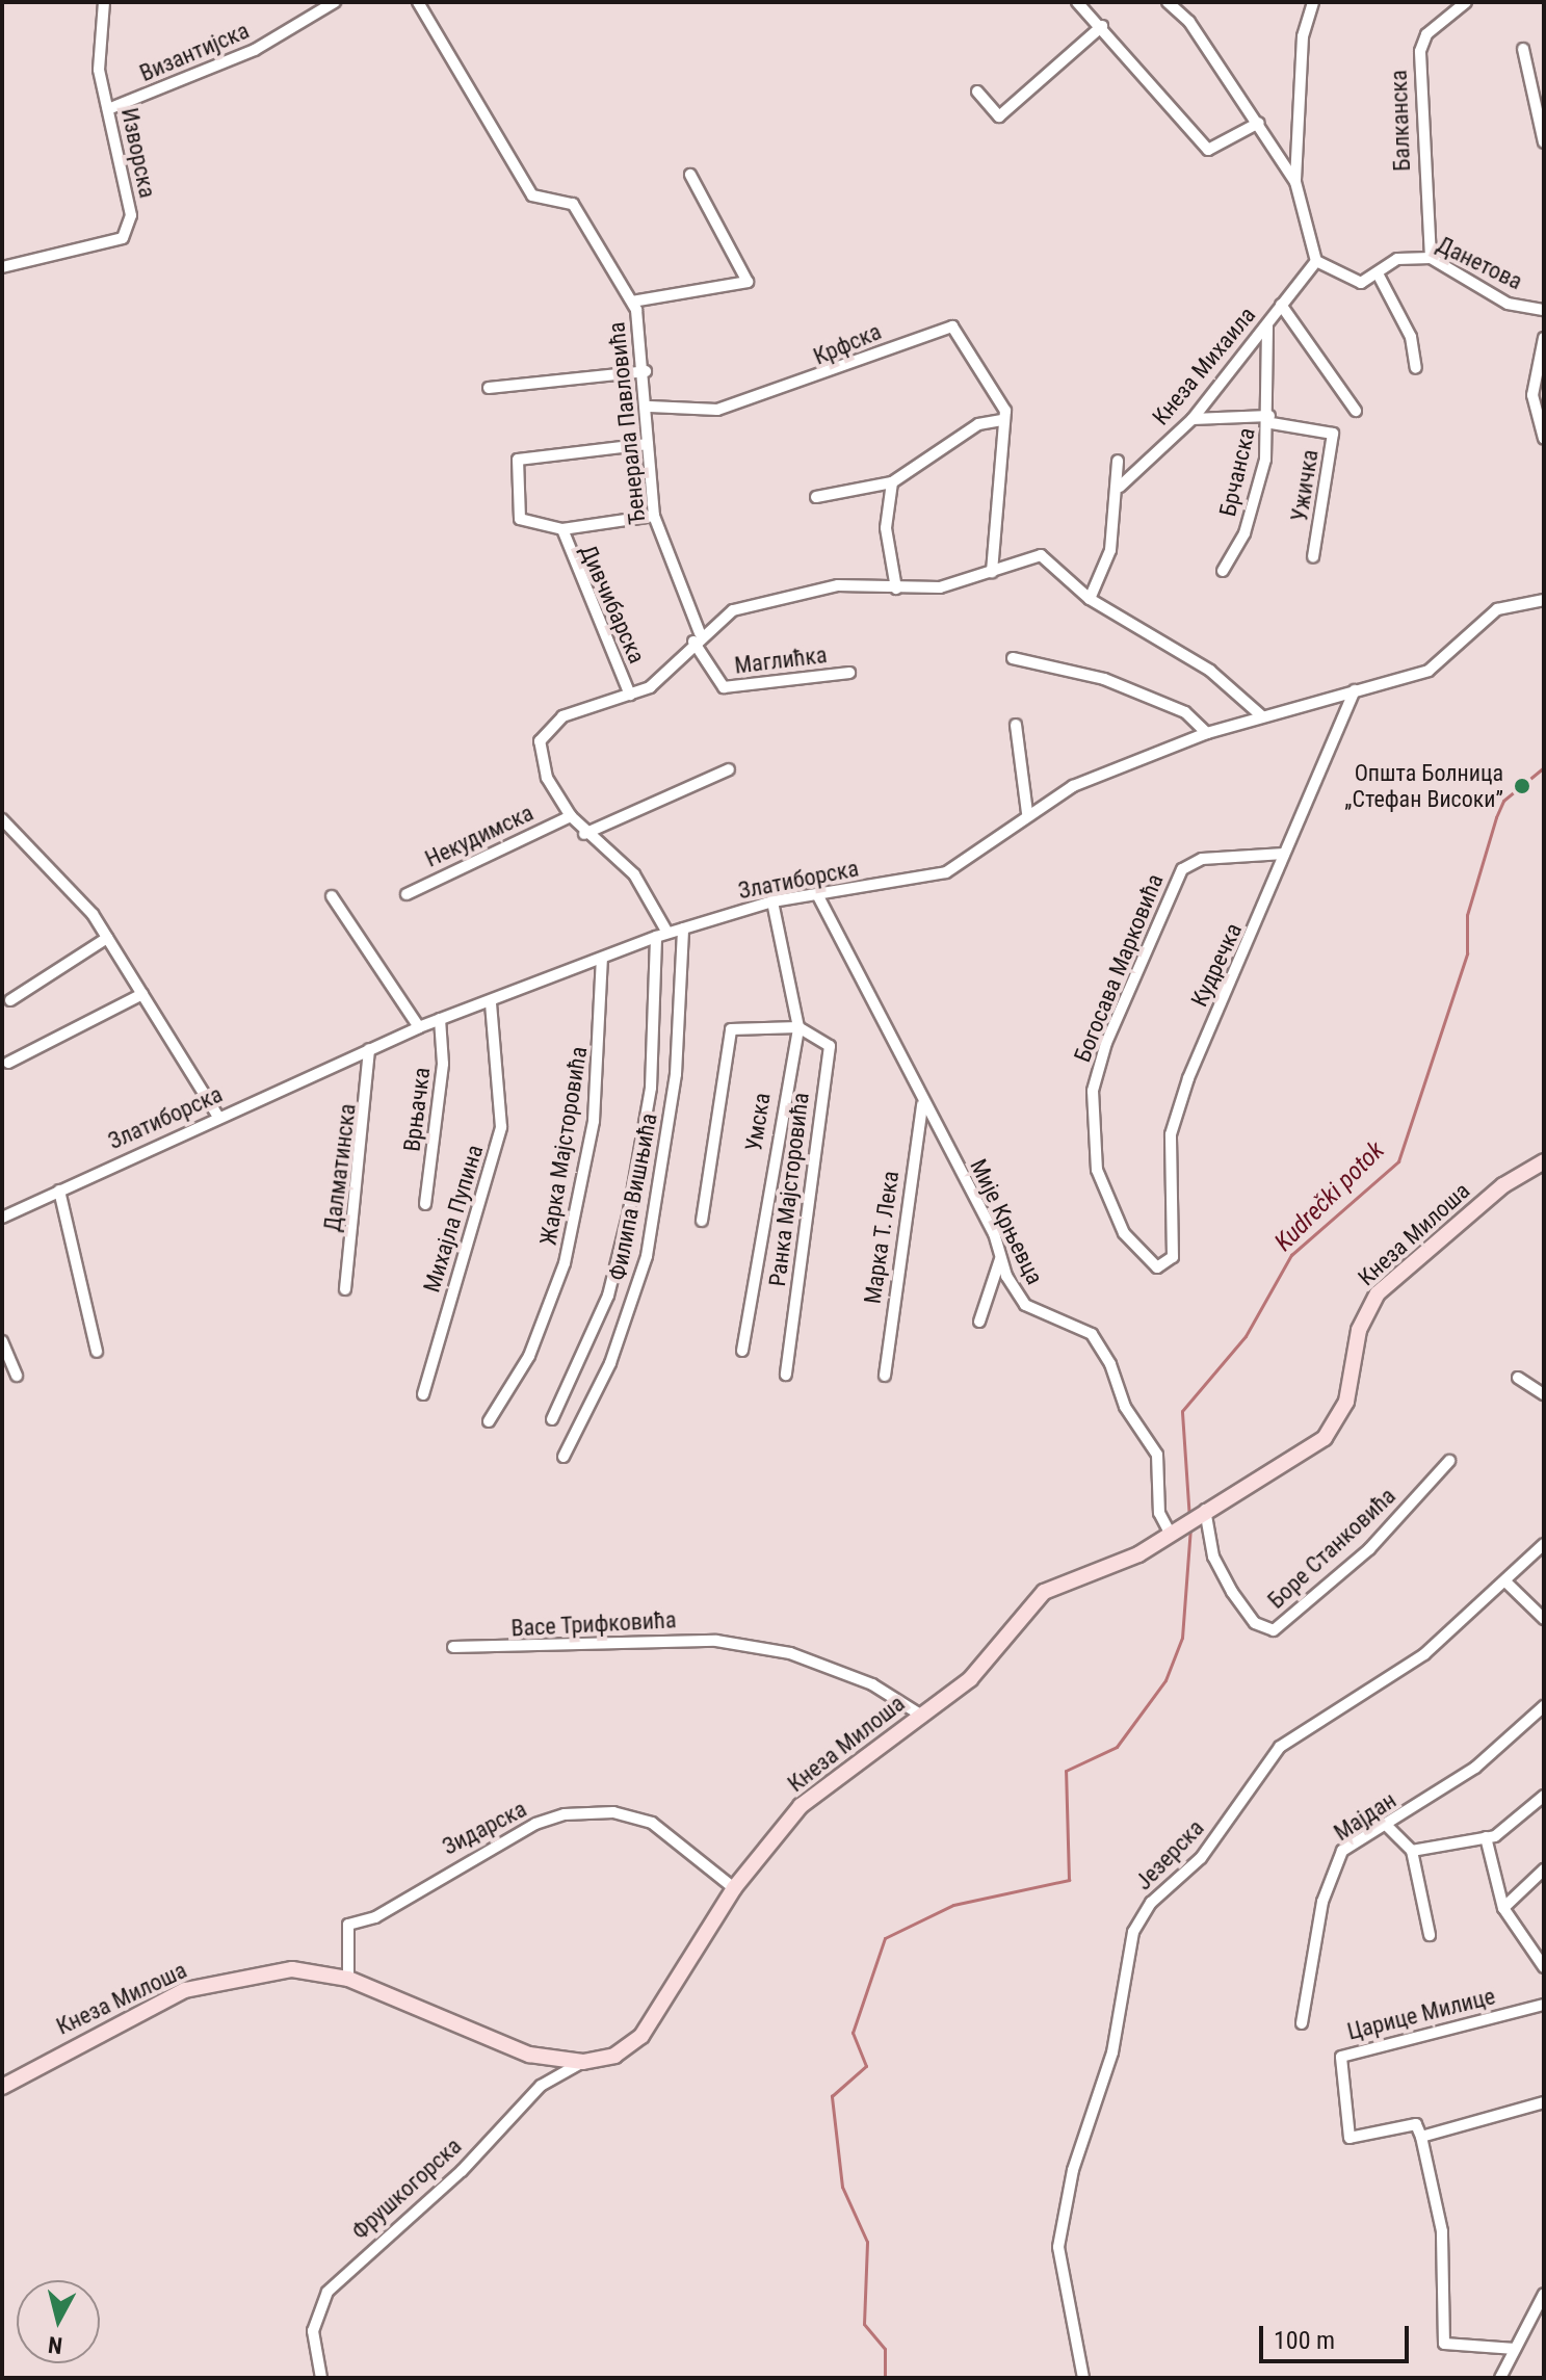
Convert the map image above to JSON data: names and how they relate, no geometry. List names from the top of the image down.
{
  "streets": {
    "street": [
      "Византијска",
      "Балканска",
      "Изворска",
      "Данетова",
      "Крфска",
      "Кнеза Михаила",
      "Ђенерала Павловића",
      "Брчанска",
      "Ужичка",
      "Дивчибарска",
      "Маглићка",
      "Некудимска",
      "Златиборска",
      "Кудречка",
      "Богосава Марковића",
      "Врњачка",
      "Умска",
      "Жарка Мајсторовића",
      "Далматинска",
      "Ранка Мајсторовића",
      "Филипа Вишњића",
      "Михајла Пупина",
      "Мије Крњевца",
      "Кнеза Милоша",
      "Марка Т. Лека",
      "Боре Станковића",
      "Васе Трифковића",
      "Мајдан",
      "Зидарска",
      "Језерска",
      "Царице Милице",
      "Фрушкогорска"
    ]
  },
  "crossings": [
    ["Византијска", "Изворска"],
    ["Балканска", "Данетова"],
    ["Крфска", "Ђенерала Павловића"],
    ["Кнеза Михаила", "Брчанска"],
    ["Ђенерала Павловића", "Маглићка"],
    ["Брчанска", "Ужичка"],
    ["Златиборска", "Кудречка"],
    ["Златиборска", "Врњачка"],
    ["Златиборска", "Умска"],
    ["Златиборска", "Жарка Мајсторовића"],
    ["Златиборска", "Далматинска"],
    ["Златиборска", "Филипа Вишњића"],
    ["Златиборска", "Михајла Пупина"],
    ["Златиборска", "Мије Крњевца"],
    ["Кудречка", "Богосава Марковића"],
    ["Умска", "Ранка Мајсторовића"],
    ["Мије Крњевца", "Кнеза Милоша"],
    ["Мије Крњевца", "Марка Т. Лека"],
    ["Мије Крњевца", "Боре Станковића"],
    ["Кнеза Милоша", "Боре Станковића"],
    ["Кнеза Милоша", "Васе Трифковића"],
    ["Кнеза Милоша", "Зидарска"],
    ["Кнеза Милоша", "Фрушкогорска"]
  ],
  "water": ["Kudrečki potok"],
  "places": ["Општа Болница „Стефан Високи”"],
  "scale_bar": "100 m",
  "north": "bottom"
}
